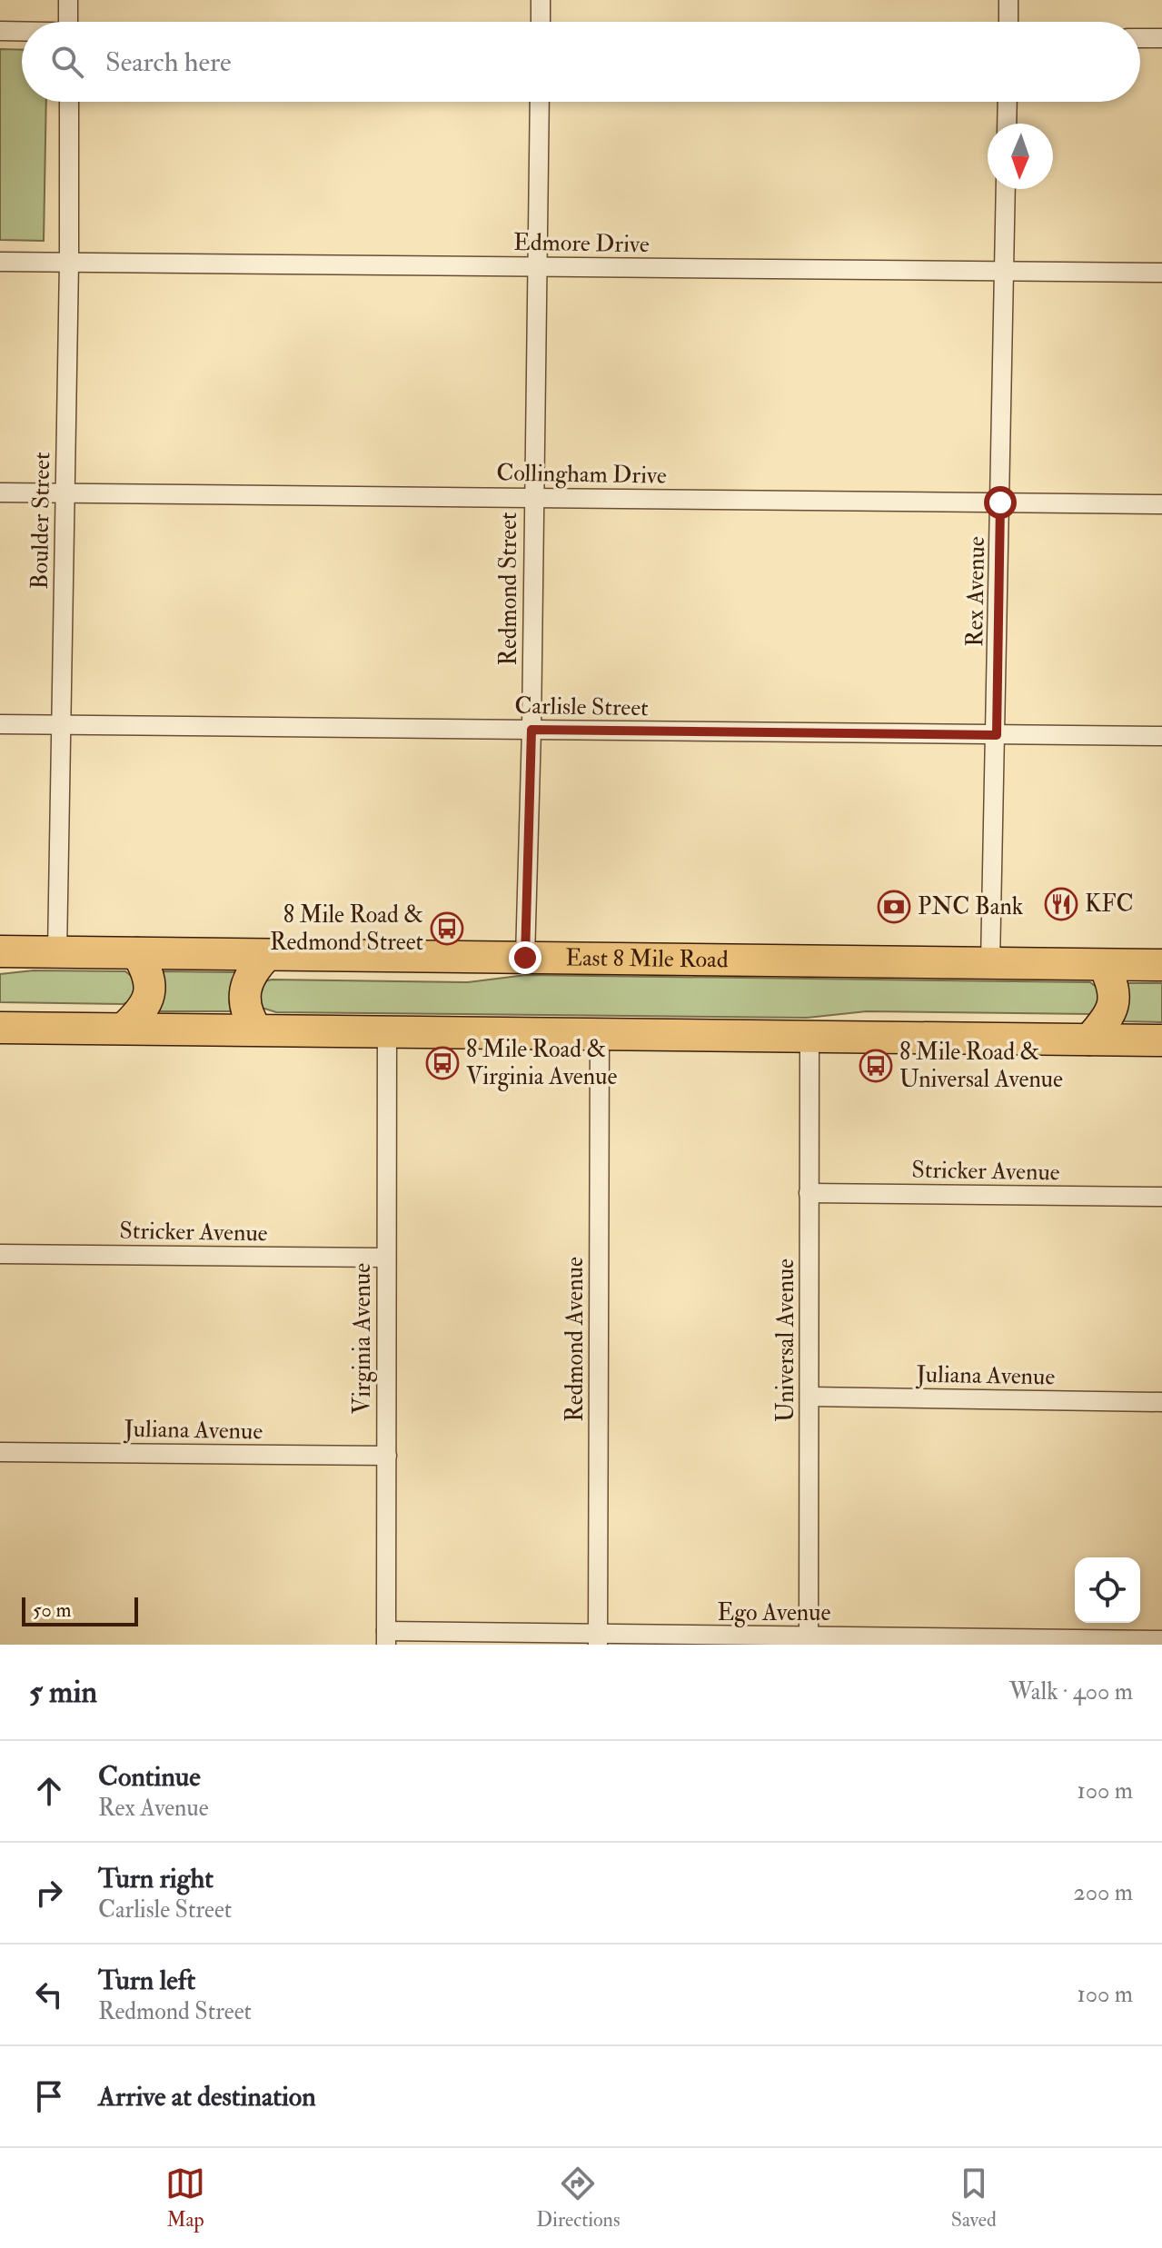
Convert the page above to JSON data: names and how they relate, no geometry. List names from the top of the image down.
{
  "streets": {
    "highway": ["East 8 Mile Road"],
    "street": [
      "Edmore Drive",
      "Collingham Drive",
      "Boulder Street",
      "Redmond Street",
      "Rex Avenue",
      "Carlisle Street",
      "Stricker Avenue",
      "Virginia Avenue",
      "Redmond Avenue",
      "Universal Avenue",
      "Juliana Avenue",
      "Ego Avenue"
    ]
  },
  "crossings": [
    ["Edmore Drive", "Boulder Street"],
    ["Edmore Drive", "Redmond Street"],
    ["Edmore Drive", "Rex Avenue"],
    ["Collingham Drive", "Boulder Street"],
    ["Collingham Drive", "Redmond Street"],
    ["Collingham Drive", "Rex Avenue"],
    ["Boulder Street", "Carlisle Street"],
    ["Boulder Street", "East 8 Mile Road"],
    ["Redmond Street", "Carlisle Street"],
    ["Redmond Street", "East 8 Mile Road"],
    ["Rex Avenue", "Carlisle Street"],
    ["Rex Avenue", "East 8 Mile Road"],
    ["Stricker Avenue", "Virginia Avenue"],
    ["Stricker Avenue", "Universal Avenue"],
    ["Virginia Avenue", "Juliana Avenue"],
    ["Virginia Avenue", "Ego Avenue"],
    ["Redmond Avenue", "Ego Avenue"],
    ["Universal Avenue", "Juliana Avenue"],
    ["Universal Avenue", "Ego Avenue"]
  ],
  "places": {
    "restaurant": ["KFC"],
    "bank": ["PNC Bank"],
    "bus stop": ["8 Mile Road & Redmond Street", "8 Mile Road & Virginia Avenue", "8 Mile Road & Universal Avenue"]
  },
  "scale_bar": "50 m",
  "north": "bottom",
  "page": {
    "search": "Search here",
    "scale": "50 m",
    "heading": ["5 min", "Walk · 400 m"],
    "list": [
      ["Continue", "Rex Avenue", "100 m"],
      ["Turn right", "Carlisle Street", "200 m"],
      ["Turn left", "Redmond Street", "100 m"],
      "Arrive at destination"
    ],
    "nav": ["Map", "Directions", "Saved"]
  }
}
